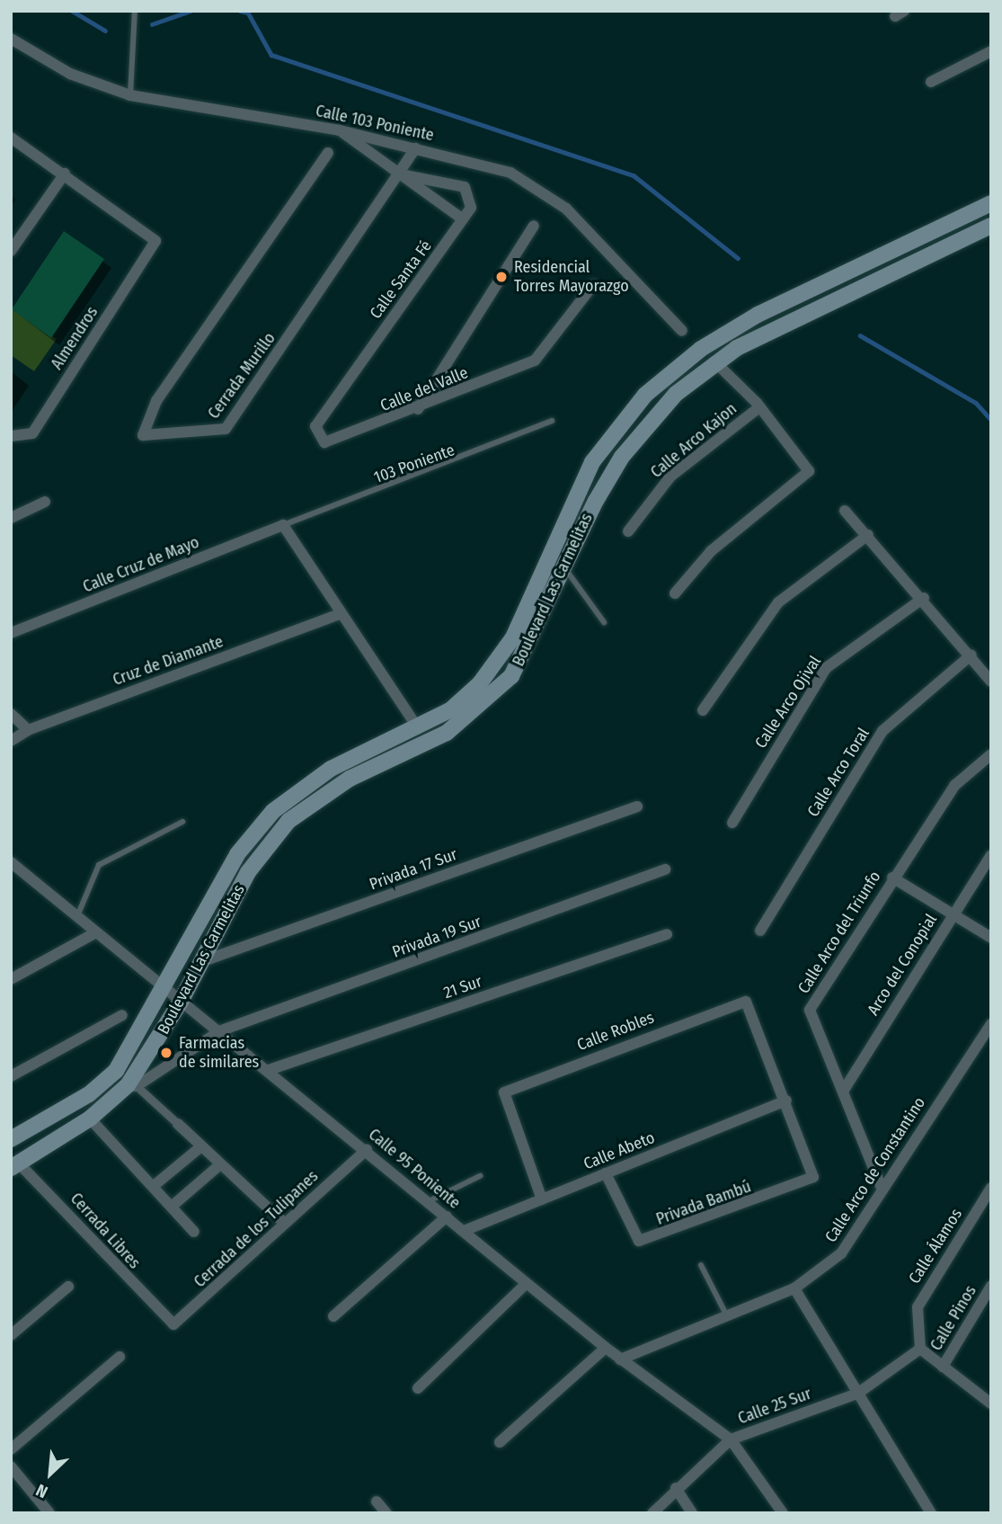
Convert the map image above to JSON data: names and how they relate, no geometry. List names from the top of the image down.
{
  "streets": {
    "main road": ["Boulevard Las Carmelitas"],
    "street": [
      "Calle 103 Poniente",
      "Calle Santa Fé",
      "Almendros",
      "Cerrada Murillo",
      "Calle del Valle",
      "Calle Arco Kajon",
      "Calle Cruz de Mayo",
      "Cruz de Diamante",
      "Calle Arco Ojival",
      "Calle Arco Toral",
      "Privada 17 Sur",
      "Calle Arco del Triunfo",
      "Privada 19 Sur",
      "Arco del Conopial",
      "21 Sur",
      "Calle Robles",
      "Calle Abeto",
      "Calle 95 Poniente",
      "Calle Arco de Constantino",
      "Privada Bambú",
      "Cerrada de los Tulipanes",
      "Cerrada Libres",
      "Calle Álamos",
      "Calle Pinos",
      "Calle 25 Sur"
    ],
    "lane": ["103 Poniente"]
  },
  "crossings": [
    ["Calle 103 Poniente", "Cerrada Murillo"],
    ["Calle Santa Fé", "Cerrada Murillo"],
    ["Calle Santa Fé", "Calle del Valle"],
    ["103 Poniente", "Calle Cruz de Mayo"],
    ["Boulevard Las Carmelitas", "Privada 17 Sur"],
    ["Boulevard Las Carmelitas", "Privada 19 Sur"],
    ["Boulevard Las Carmelitas", "Calle 95 Poniente"],
    ["Boulevard Las Carmelitas", "Cerrada Libres"],
    ["Calle Arco del Triunfo", "Arco del Conopial"],
    ["Calle Arco del Triunfo", "Calle Arco de Constantino"],
    ["Privada 19 Sur", "Calle 95 Poniente"],
    ["21 Sur", "Calle 95 Poniente"],
    ["Calle Robles", "Calle Abeto"],
    ["Calle Robles", "Privada Bambú"],
    ["Calle Abeto", "Calle 95 Poniente"],
    ["Calle Abeto", "Privada Bambú"],
    ["Calle 95 Poniente", "Calle Arco de Constantino"],
    ["Calle 95 Poniente", "Cerrada de los Tulipanes"],
    ["Calle 95 Poniente", "Calle 25 Sur"],
    ["Cerrada de los Tulipanes", "Cerrada Libres"],
    ["Calle Álamos", "Calle 25 Sur"]
  ],
  "places": ["Residencial Torres Mayorazgo", "Farmacias de similares"],
  "north": "bottom left"
}
